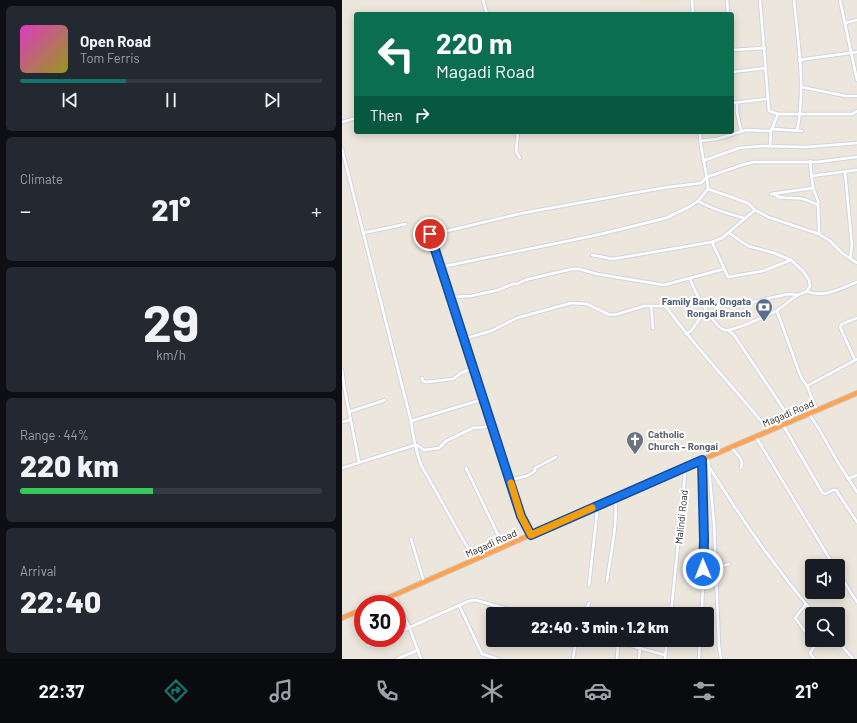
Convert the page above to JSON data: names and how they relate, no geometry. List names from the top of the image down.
{
  "streets": {
    "highway": ["Magadi Road"],
    "street": ["Malindi Road"]
  },
  "crossings": [
    ["Magadi Road", "Malindi Road"]
  ],
  "places": {
    "bank": ["Family Bank, Ongata Rongai Branch"],
    "church": ["Catholic Church - Rongai"]
  },
  "page": {
    "turn": ["220 m", "Magadi Road"],
    "song": ["Open Road", "Tom Ferris"],
    "then": "Then",
    "tile": [
      "Climate",
      ["29", "km/h"],
      ["Range · 44%", "220 km"],
      ["Arrival", "22:40"]
    ],
    "heat": ["−", "21°", "+"],
    "limit": "30",
    "trip": "22:40 · 3 min · 1.2 km",
    "tabs": ["22:37", "21°"]
  }
}
